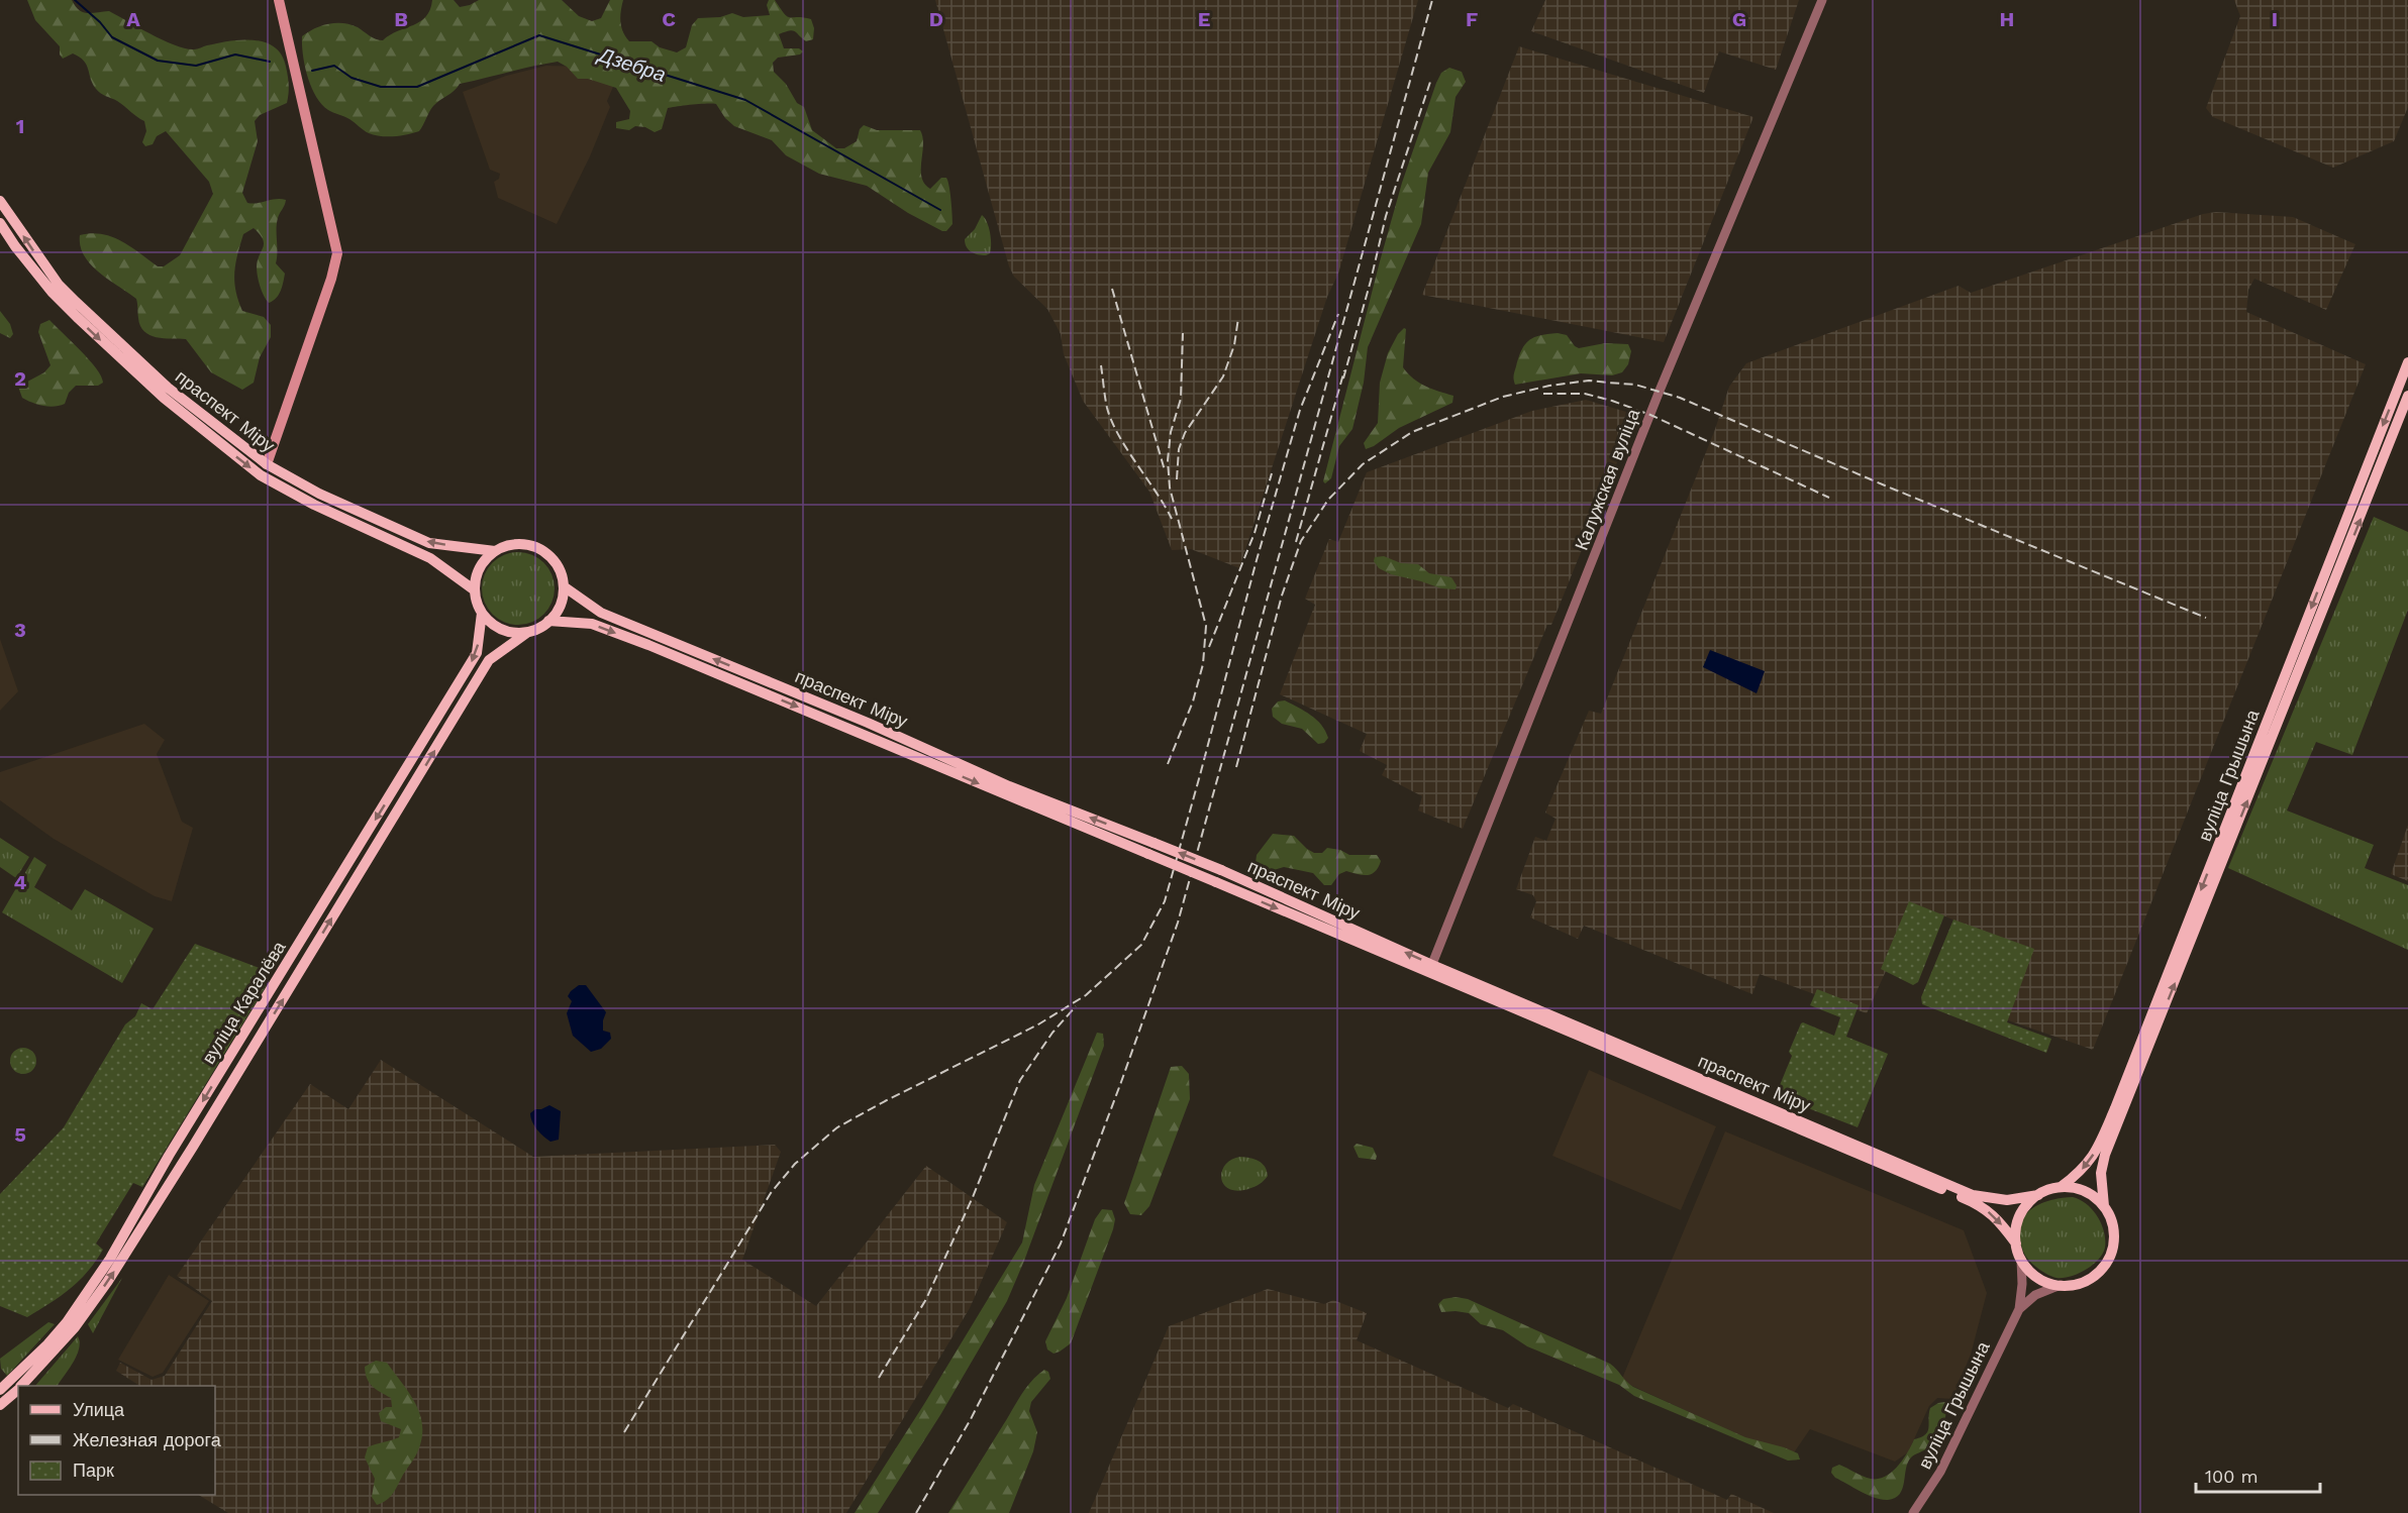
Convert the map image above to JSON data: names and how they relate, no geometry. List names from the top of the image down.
{
  "streets": {
    "main road": ["праспект Міру", "вуліца Грышына", "вуліца Каралёва"],
    "street": ["Калужская вуліца"]
  },
  "crossings": [
    ["праспект Міру", "Калужская вуліца"],
    ["праспект Міру", "вуліца Грышына"],
    ["праспект Міру", "вуліца Каралёва"]
  ],
  "water": ["Дзебра"],
  "legend": ["Улица", "Железная дорога", "Парк"],
  "scale_bar": "100 m",
  "grid": {
    "columns": [
      "A",
      "B",
      "C",
      "D",
      "E",
      "F",
      "G",
      "H",
      "I"
    ],
    "rows": [
      "1",
      "2",
      "3",
      "4",
      "5"
    ]
  }
}
